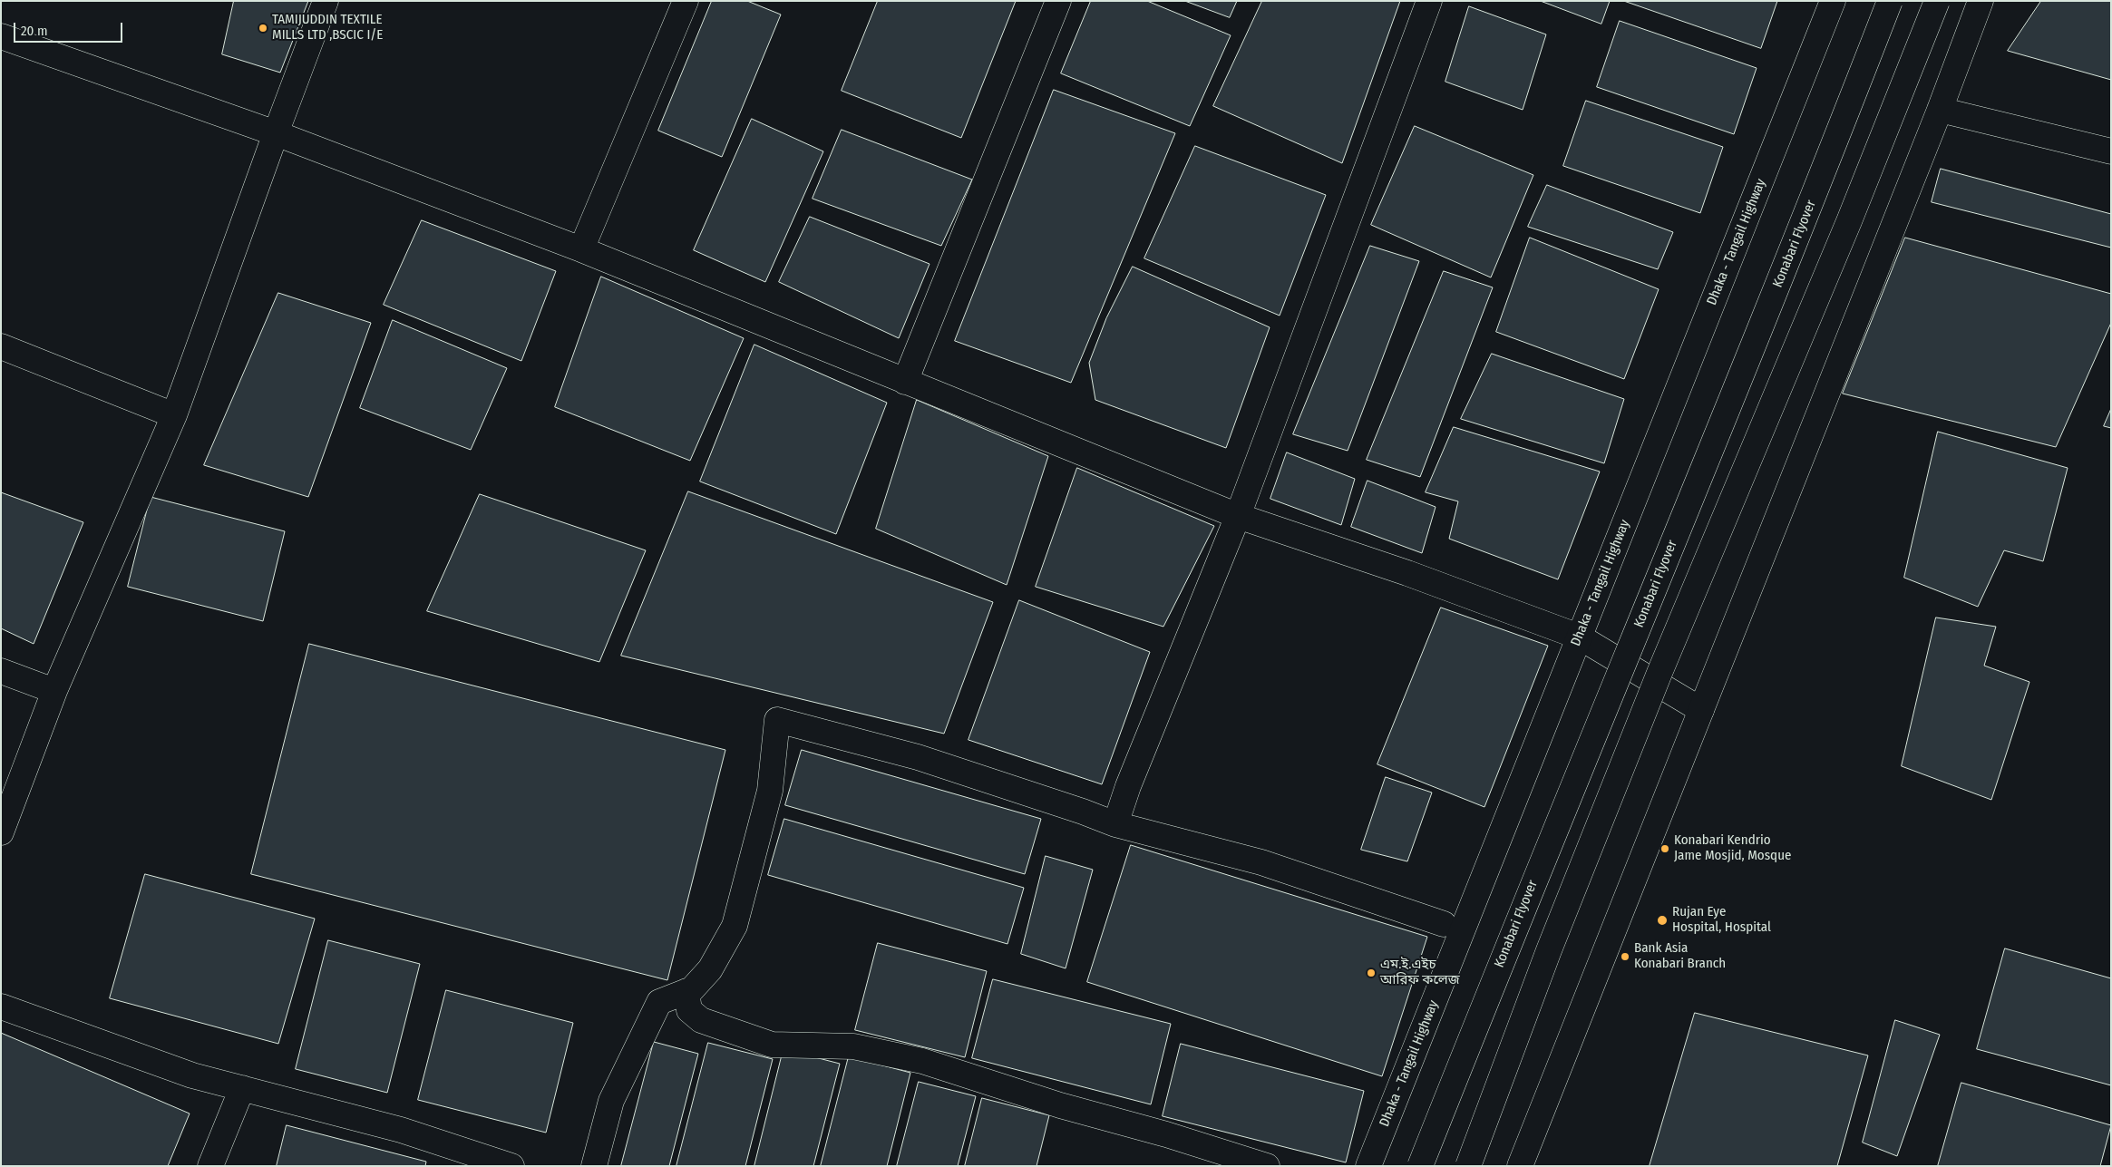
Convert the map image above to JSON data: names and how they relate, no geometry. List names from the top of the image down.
{
  "streets": {
    "main road": ["Dhaka - Tangail Highway", "Konabari Flyover"]
  },
  "places": [
    "TAMIJUDDIN TEXTILE MILLS LTD ,BSCIC I/E",
    "Konabari Kendrio Jame Mosjid, Mosque",
    "Rujan Eye Hospital, Hospital",
    "Bank Asia Konabari Branch",
    "এম.ই.এইচ আরিফ কলেজ"
  ],
  "scale_bar": "20 m"
}
